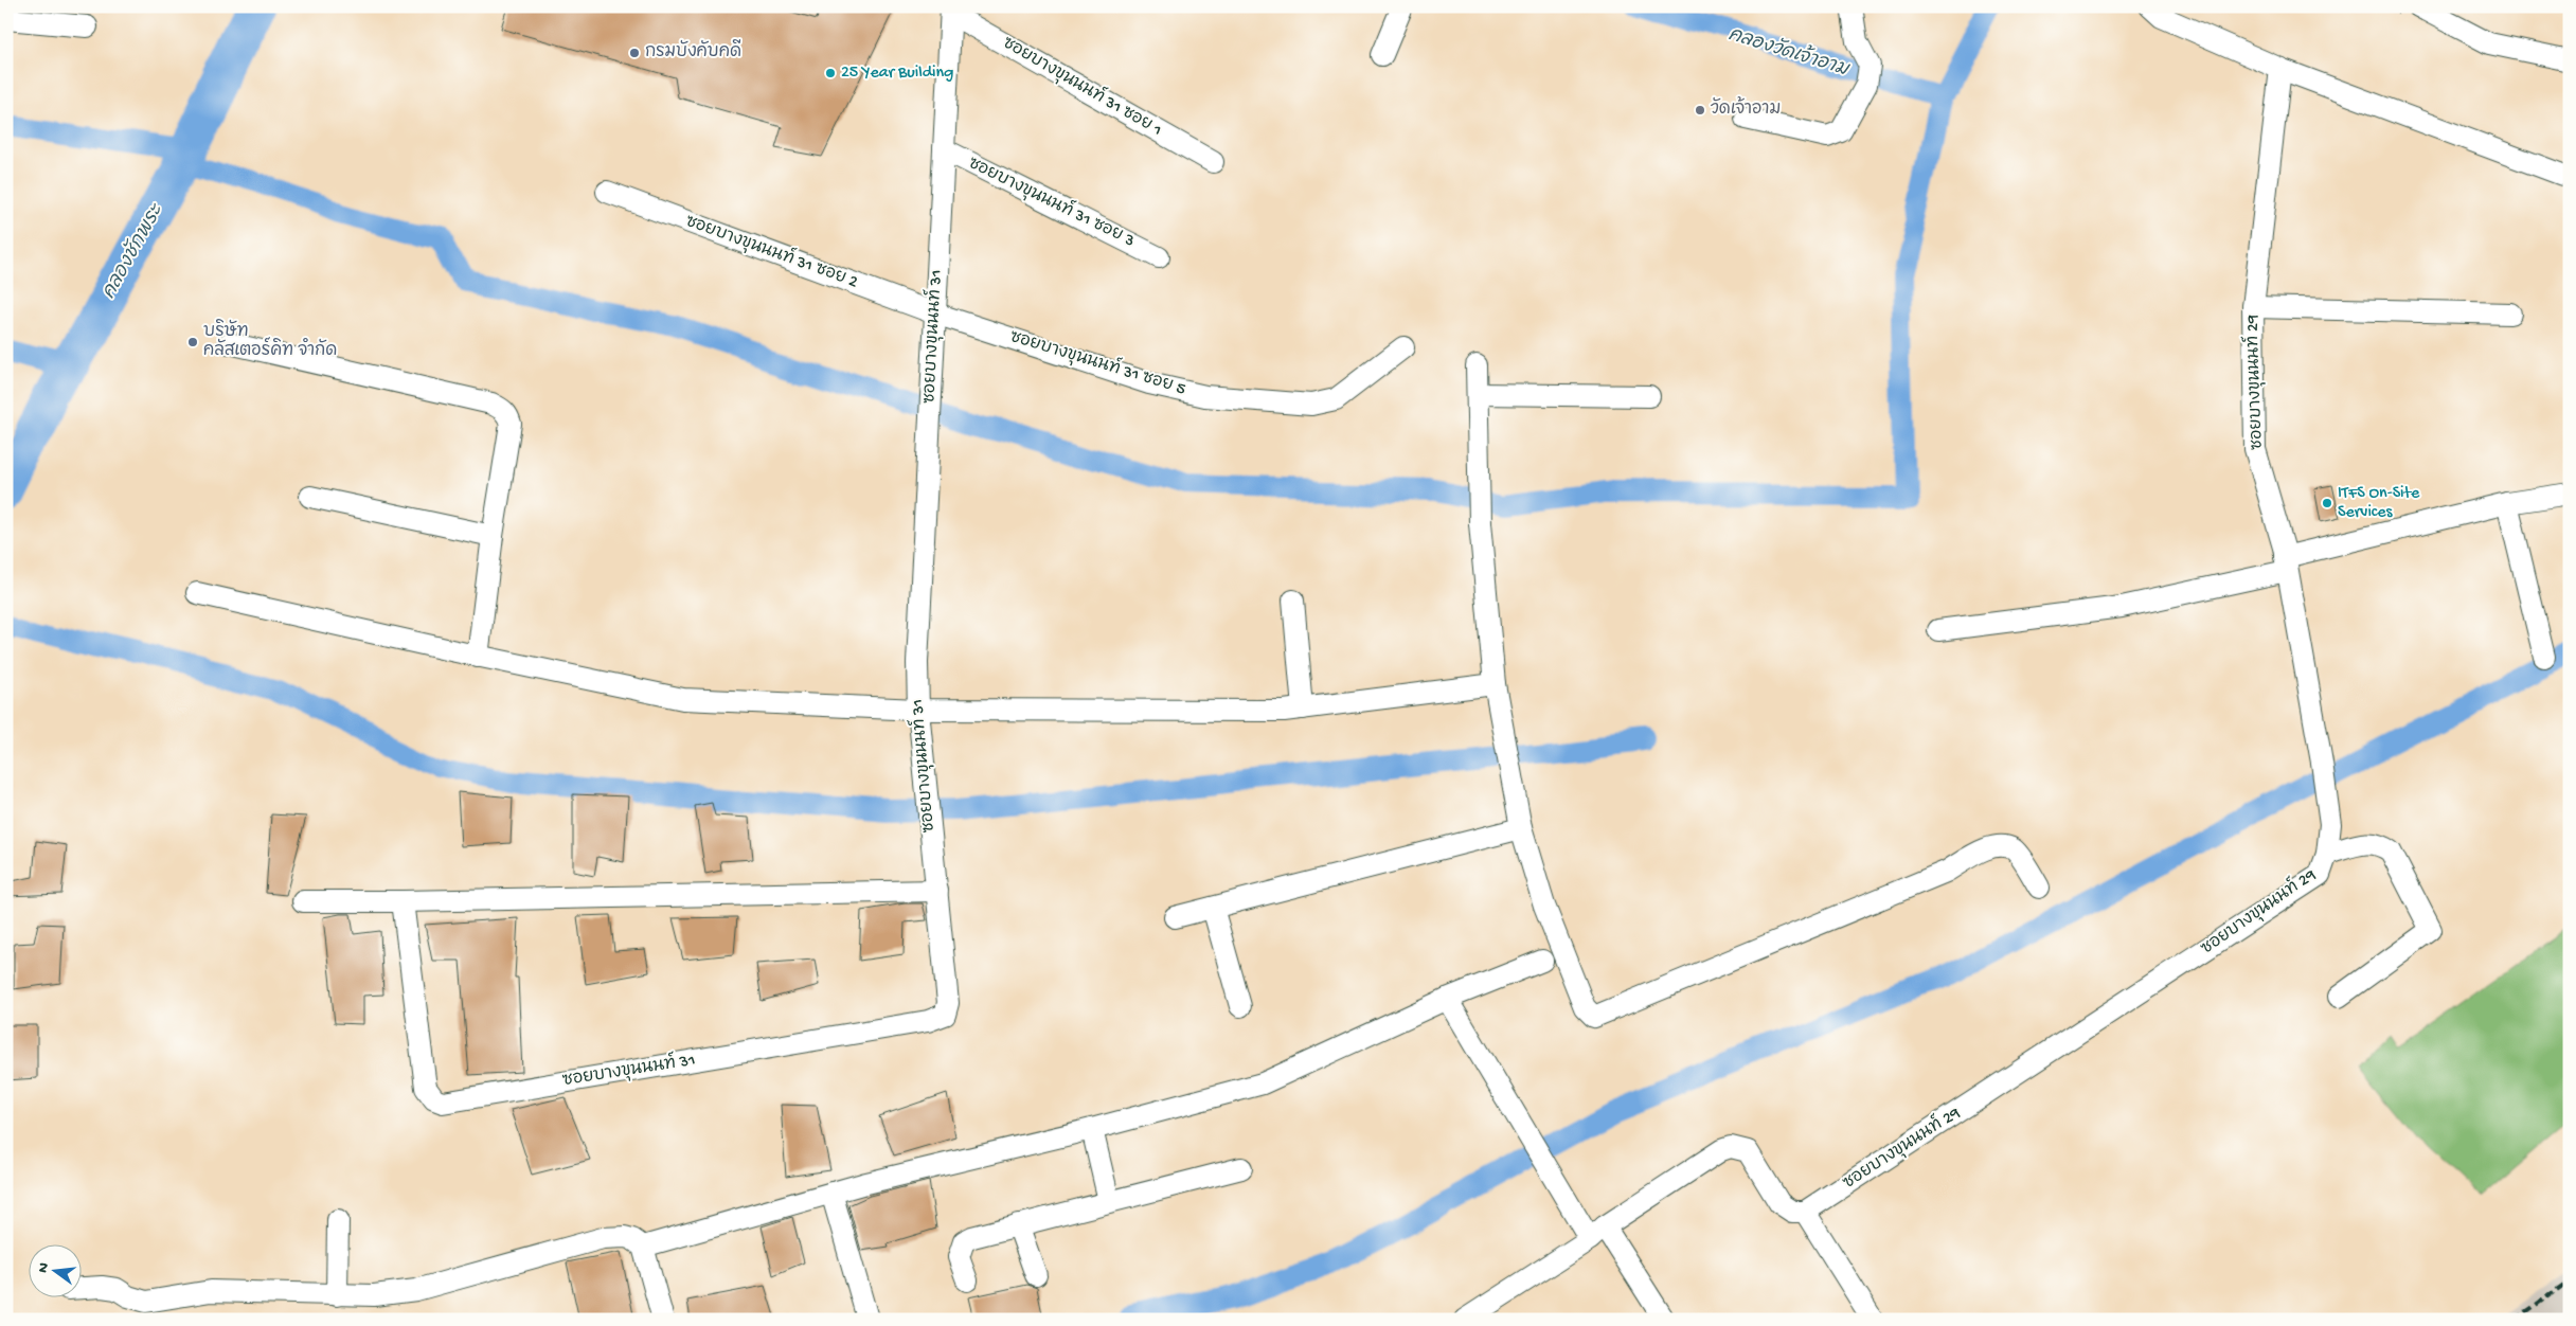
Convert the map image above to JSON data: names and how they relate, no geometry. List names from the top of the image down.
{
  "streets": {
    "street": [
      "ซอยบางขุนนนท์ 31 ซอย 1",
      "ซอยบางขุนนนท์ 31 ซอย 3",
      "ซอยบางขุนนนท์ 31 ซอย 2",
      "ซอยบางขุนนนท์ 31",
      "ซอยบางขุนนนท์ 31 ซอย 5",
      "ซอยบางขุนนนท์ 29"
    ]
  },
  "crossings": [
    ["ซอยบางขุนนนท์ 31 ซอย 1", "ซอยบางขุนนนท์ 31"],
    ["ซอยบางขุนนนท์ 31 ซอย 3", "ซอยบางขุนนนท์ 31"],
    ["ซอยบางขุนนนท์ 31 ซอย 2", "ซอยบางขุนนนท์ 31"],
    ["ซอยบางขุนนนท์ 31 ซอย 2", "ซอยบางขุนนนท์ 31 ซอย 5"],
    ["ซอยบางขุนนนท์ 31", "ซอยบางขุนนนท์ 31 ซอย 5"]
  ],
  "water": ["คลองวัดเจ้าอาม", "คลองชักพระ"],
  "places": [
    "กรมบังคับคดี",
    "25 Year Building",
    "วัดเจ้าอาม",
    "บริษัท คลัสเตอร์คิท จำกัด",
    "ITFS On-Site Services"
  ],
  "north": "left"
}
